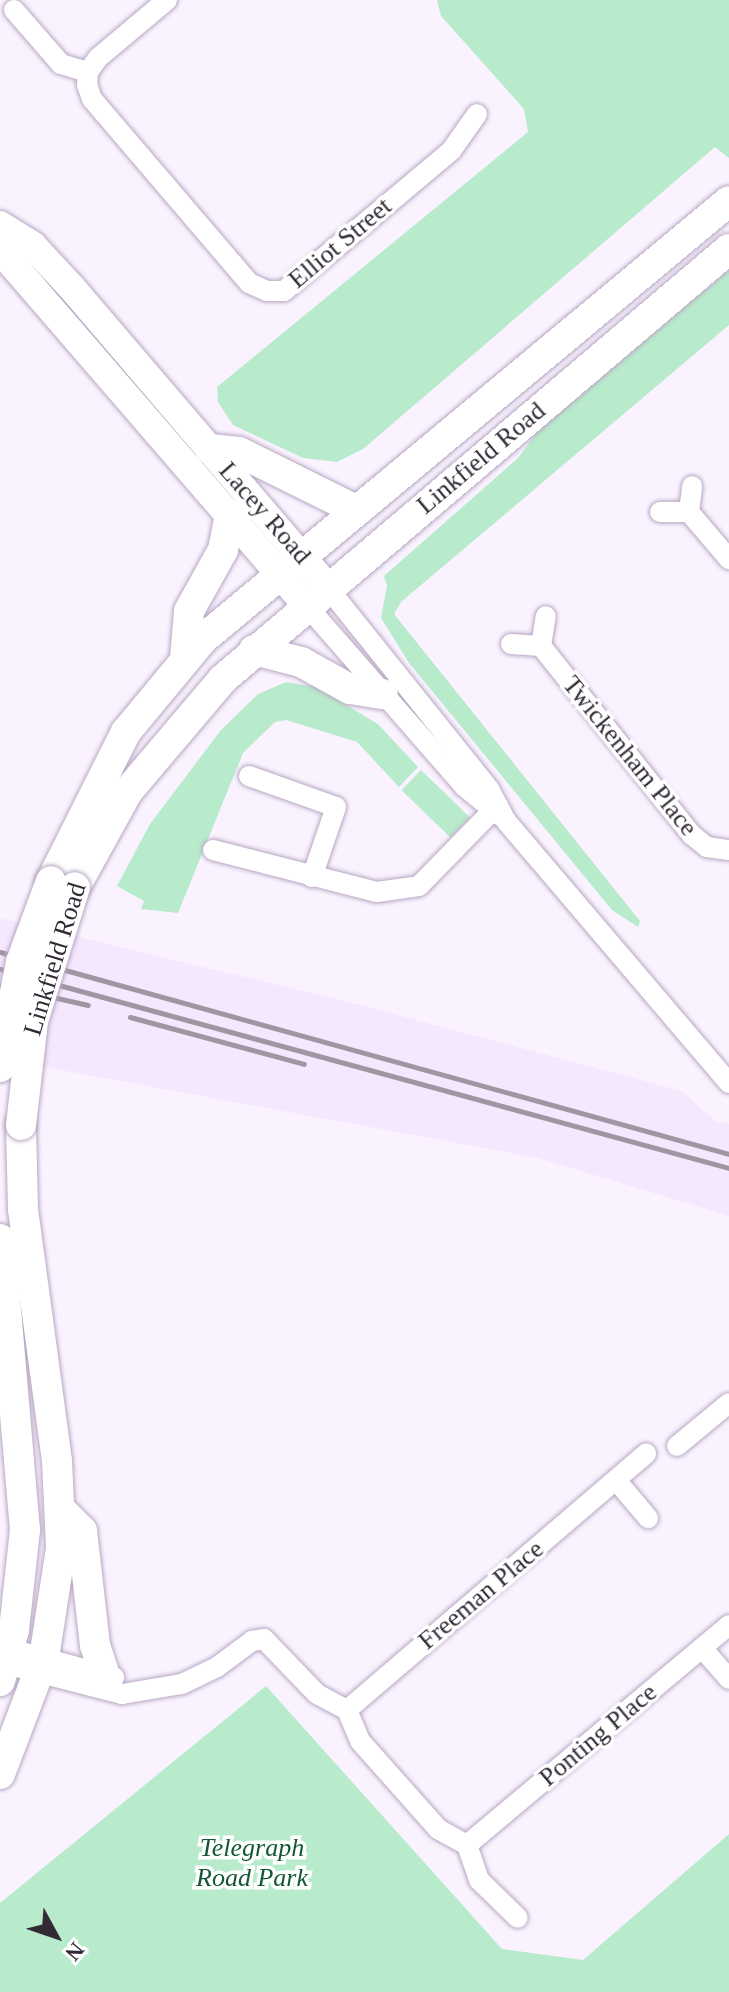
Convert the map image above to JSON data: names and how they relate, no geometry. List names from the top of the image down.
{
  "streets": {
    "main road": ["Linkfield Road"],
    "street": [
      "Elliot Street",
      "Lacey Road",
      "Twickenham Place",
      "Freeman Place",
      "Ponting Place"
    ]
  },
  "crossings": [
    ["Linkfield Road", "Lacey Road"]
  ],
  "parks": ["Telegraph Road Park"],
  "north": "bottom right"
}
